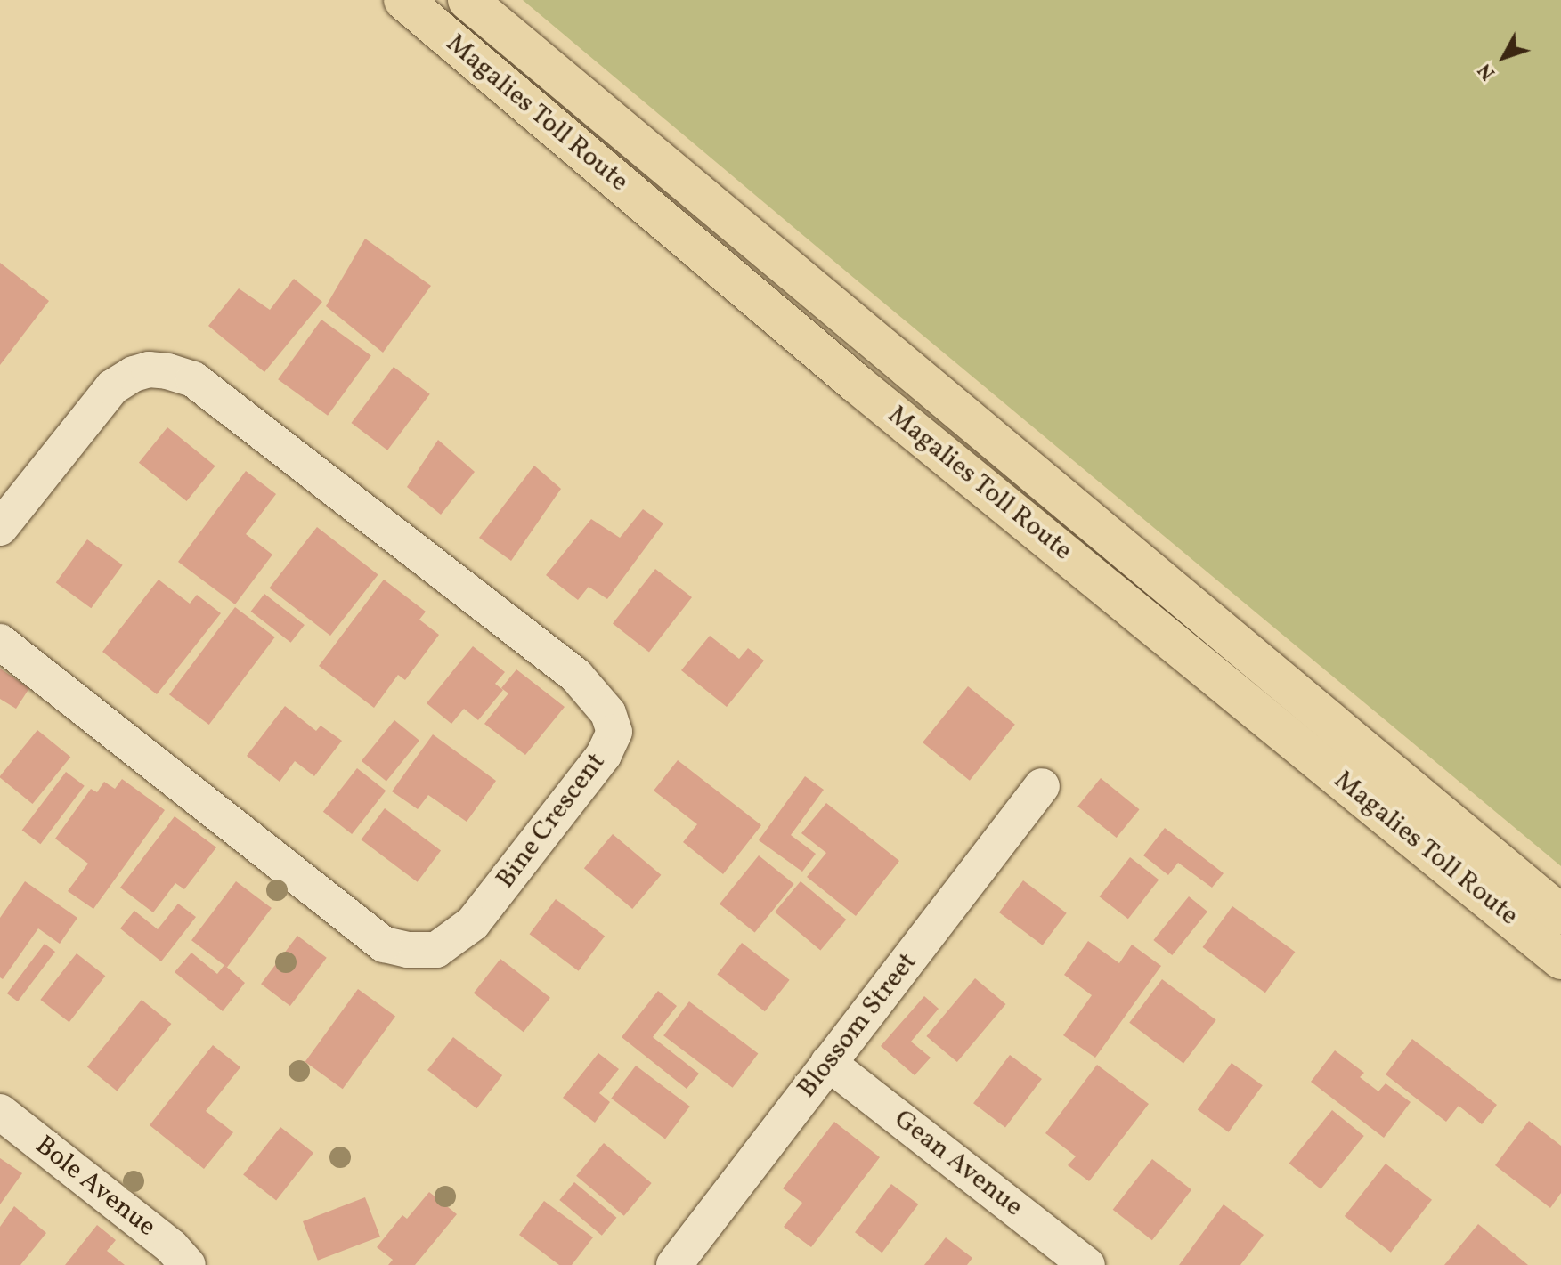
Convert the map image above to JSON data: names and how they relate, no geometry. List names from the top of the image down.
{
  "streets": {
    "highway": ["Magalies Toll Route"],
    "street": [
      "Bine Crescent",
      "Blossom Street",
      "Gean Avenue",
      "Bole Avenue"
    ]
  },
  "crossings": [
    ["Blossom Street", "Gean Avenue"]
  ],
  "north": "bottom left"
}
